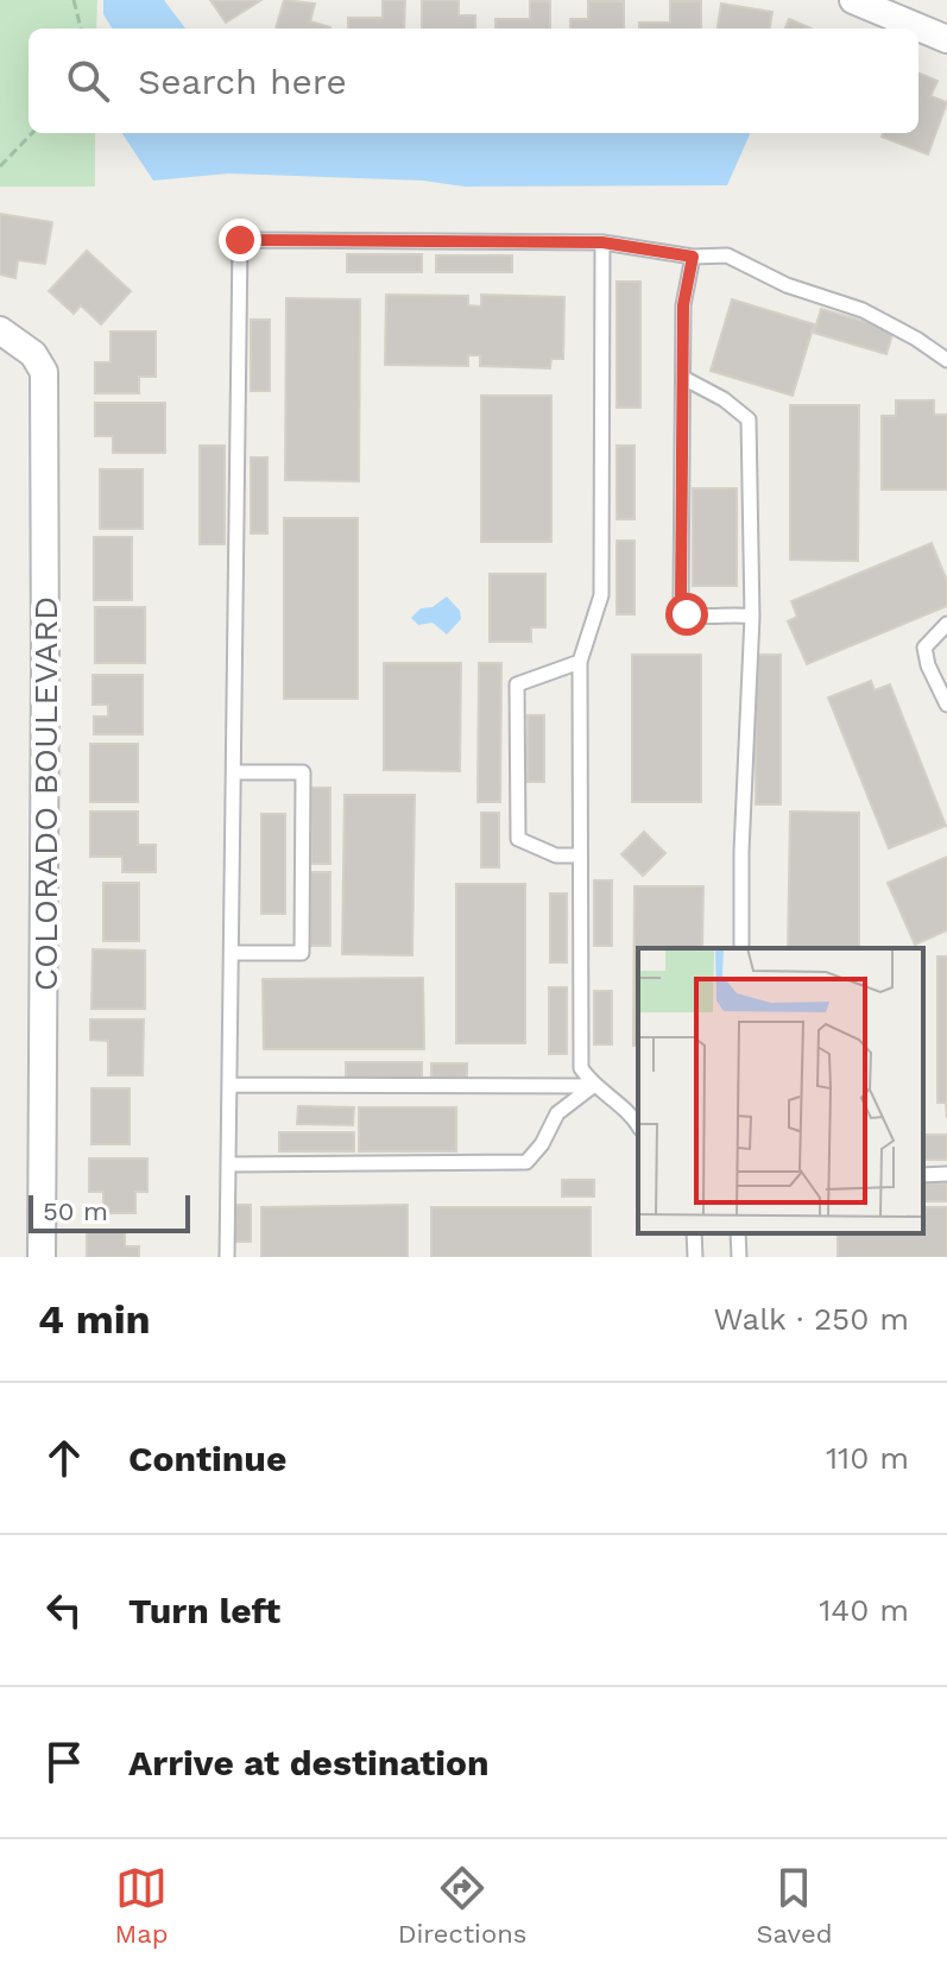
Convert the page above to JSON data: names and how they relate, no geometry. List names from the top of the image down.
{
  "streets": {
    "street": ["COLORADO BOULEVARD"]
  },
  "scale_bar": "50 m",
  "page": {
    "search": "Search here",
    "scale": "50 m",
    "heading": ["4 min", "Walk · 250 m"],
    "list": [
      ["Continue", "110 m"],
      ["Turn left", "140 m"],
      "Arrive at destination"
    ],
    "nav": ["Map", "Directions", "Saved"]
  }
}
